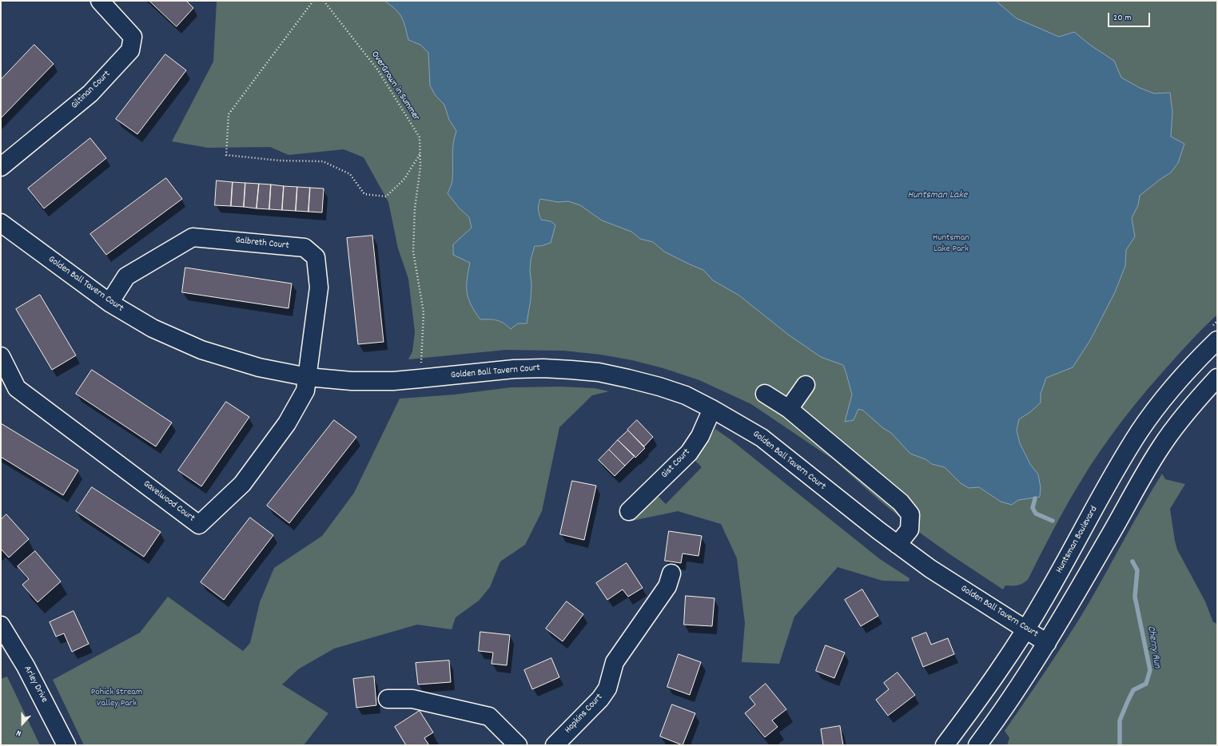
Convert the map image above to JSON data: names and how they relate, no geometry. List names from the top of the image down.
{
  "streets": {
    "street": [
      "Giltinan Court",
      "Galbreth Court",
      "Golden Ball Tavern Court",
      "Gist Court",
      "Gavelwood Court",
      "Huntsman Boulevard",
      "Arley Drive",
      "Hopkins Court"
    ],
    "path": ["OverGrown in Summer"]
  },
  "crossings": [
    ["OverGrown in Summer", "Golden Ball Tavern Court"],
    ["Galbreth Court", "Golden Ball Tavern Court"],
    ["Galbreth Court", "Gavelwood Court"],
    ["Golden Ball Tavern Court", "Gist Court"],
    ["Golden Ball Tavern Court", "Gavelwood Court"],
    ["Golden Ball Tavern Court", "Huntsman Boulevard"]
  ],
  "water": ["Huntsman Lake", "Cherry Run"],
  "parks": ["Huntsman Lake Park", "Pohick Stream Valley Park"],
  "scale_bar": "20 m",
  "north": "bottom"
}
